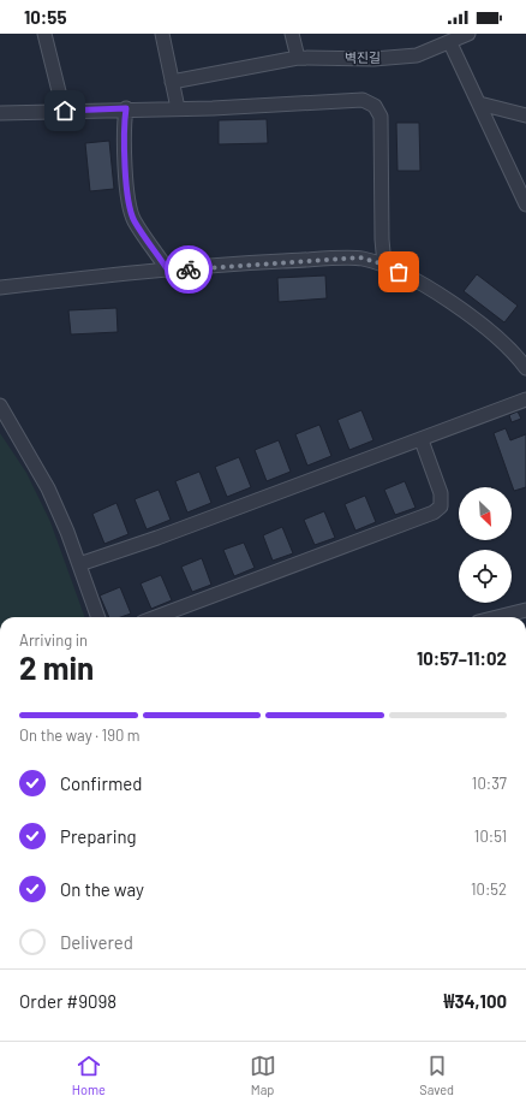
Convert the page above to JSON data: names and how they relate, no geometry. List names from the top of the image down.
{
  "streets": {
    "street": ["벽진길"]
  },
  "north": "bottom right",
  "page": {
    "status": "10:55",
    "heading": ["2 min", "Arriving in", "10:57–11:02"],
    "panel": ["Order #9098", "₩34,100"],
    "bar": "On the way · 190 m",
    "list": [
      ["Confirmed", "10:37"],
      ["Preparing", "10:51"],
      ["On the way", "10:52"],
      "Delivered"
    ],
    "tabs": ["Home", "Map", "Saved"]
  }
}
